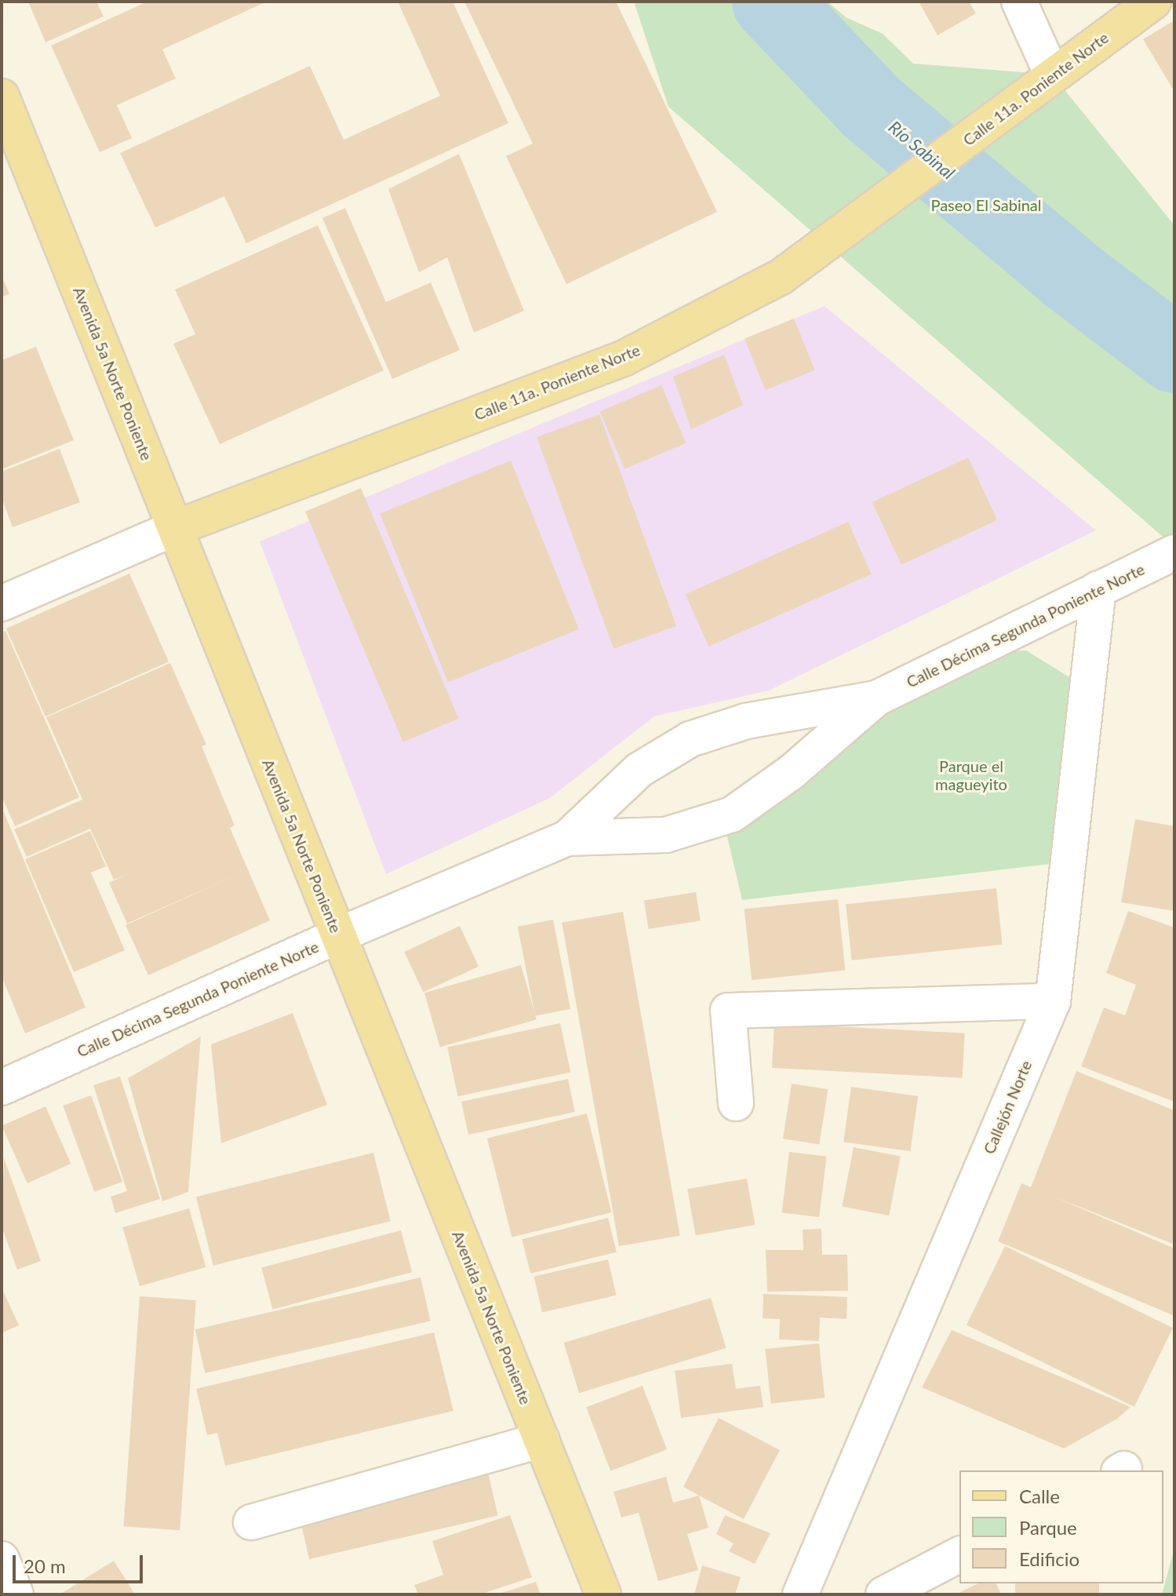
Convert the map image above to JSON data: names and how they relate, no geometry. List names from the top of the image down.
{
  "streets": {
    "main road": ["Calle 11a. Poniente Norte", "Avenida 5a Norte Poniente"],
    "street": ["Calle Décima Segunda Poniente Norte", "Callejón Norte"]
  },
  "crossings": [
    ["Calle 11a. Poniente Norte", "Avenida 5a Norte Poniente"],
    ["Avenida 5a Norte Poniente", "Calle Décima Segunda Poniente Norte"],
    ["Calle Décima Segunda Poniente Norte", "Callejón Norte"]
  ],
  "water": ["Río Sabinal"],
  "parks": ["Paseo El Sabinal", "Parque el magueyito"],
  "legend": ["Calle", "Parque", "Edificio"],
  "scale_bar": "20 m"
}
